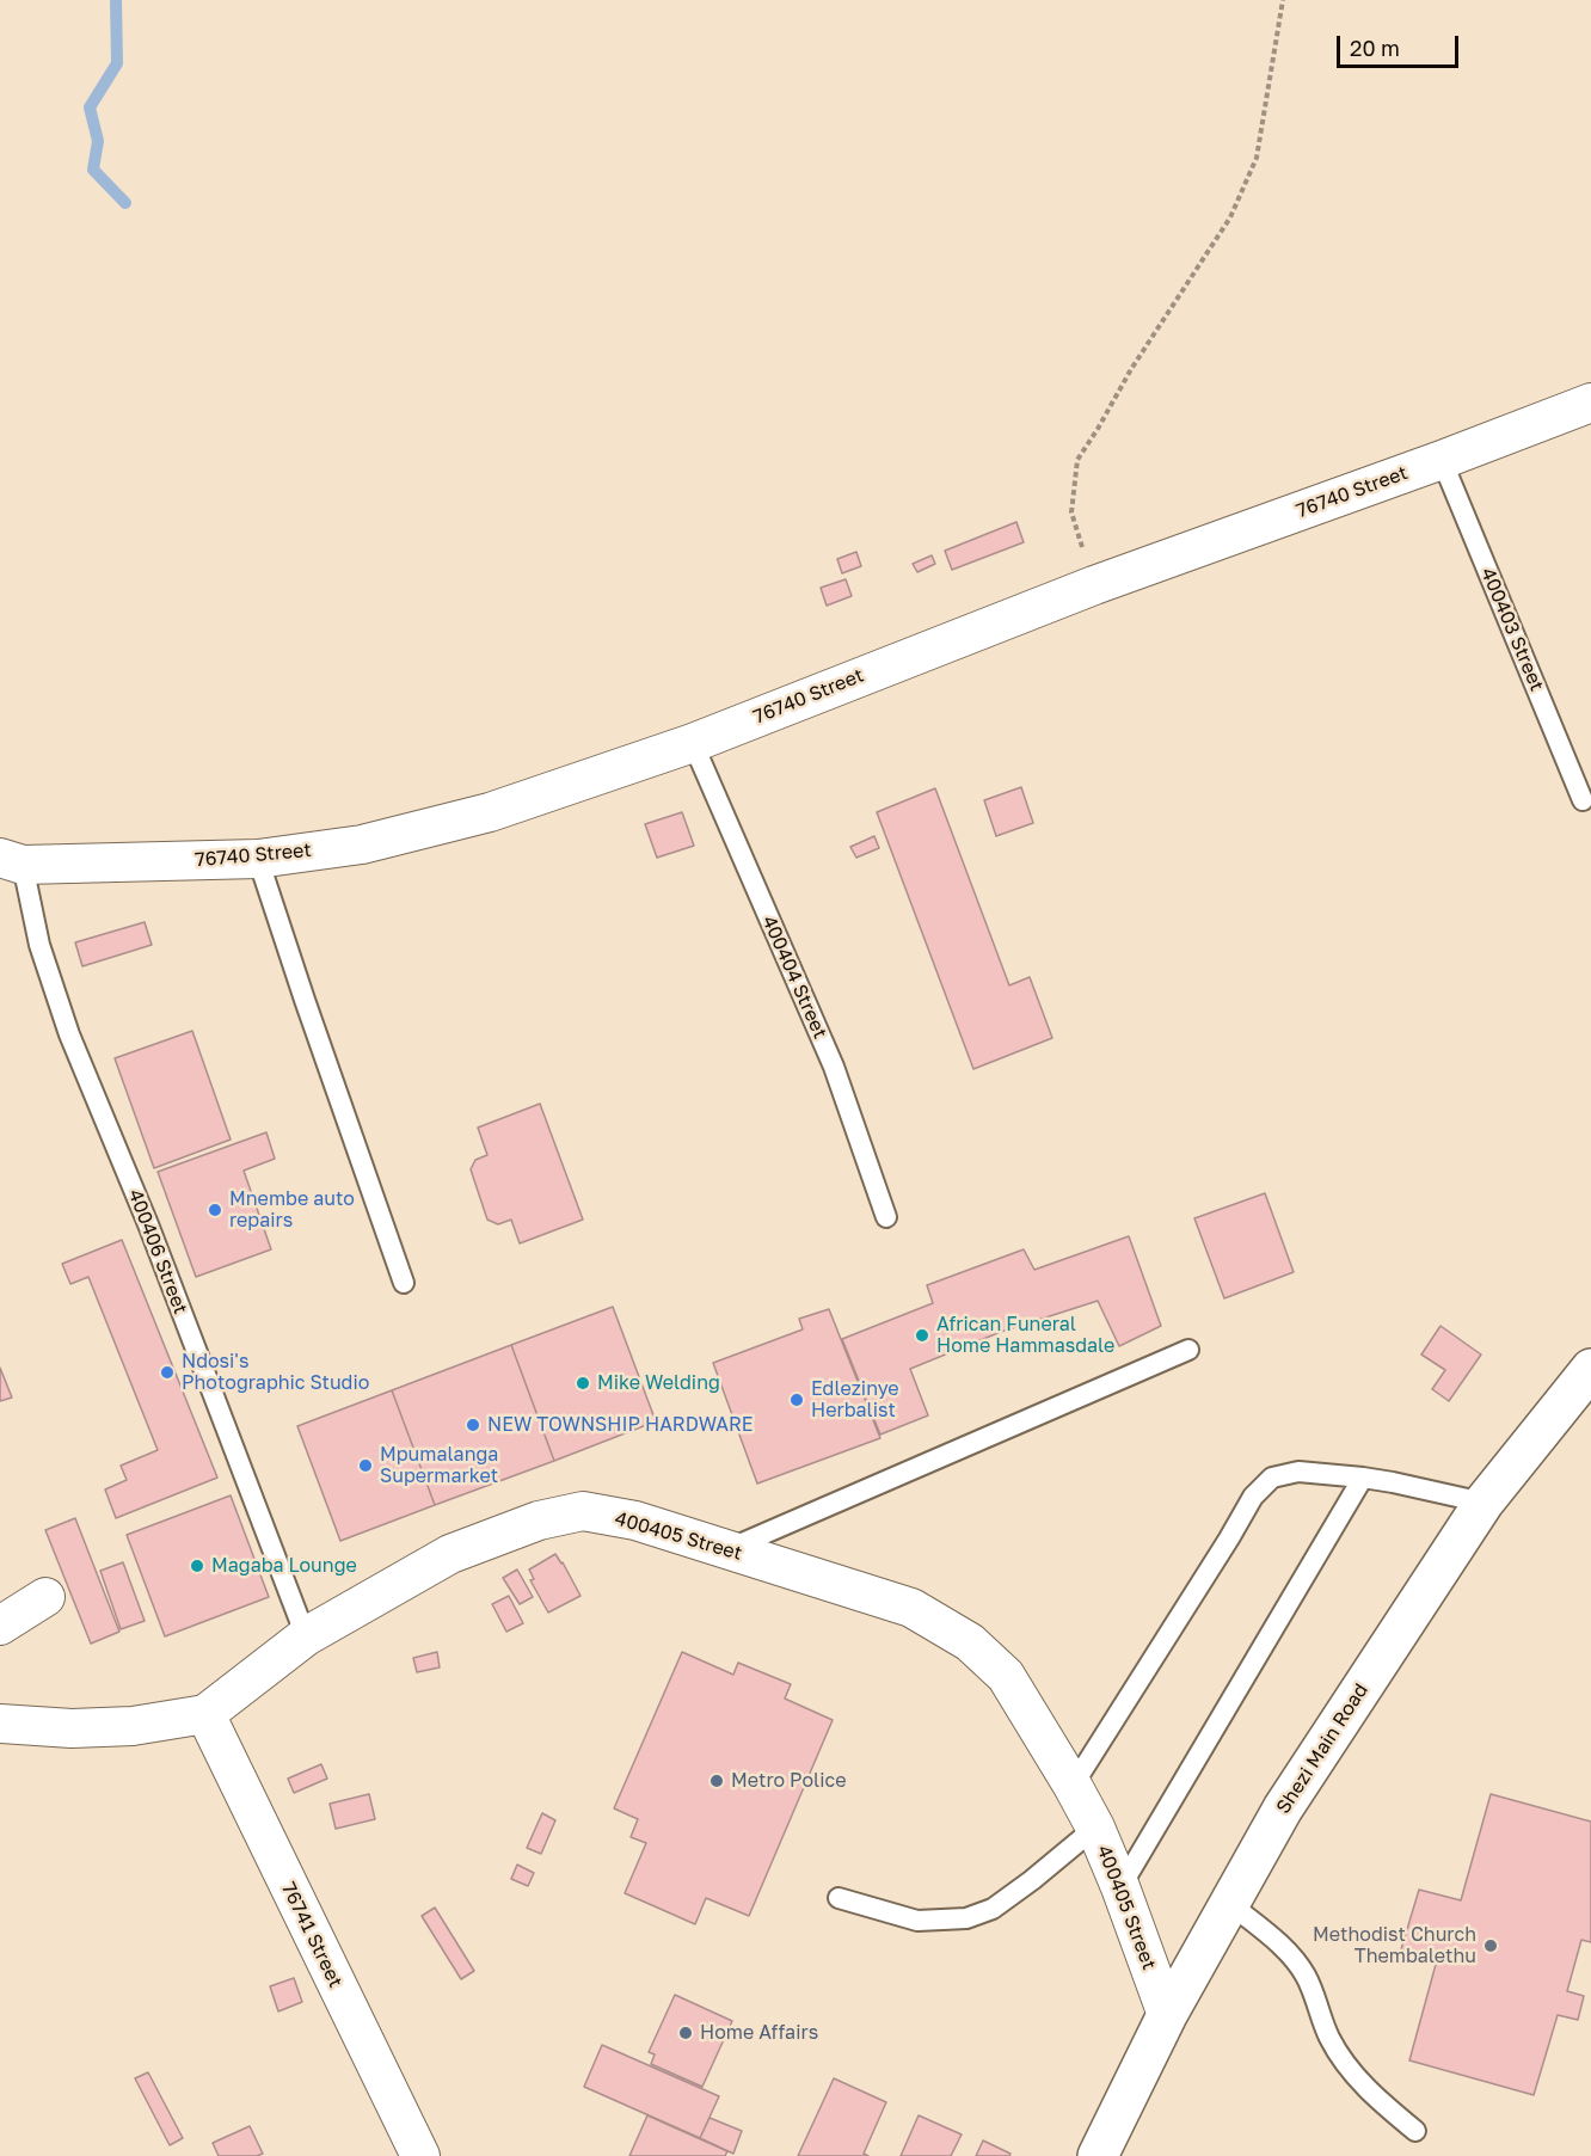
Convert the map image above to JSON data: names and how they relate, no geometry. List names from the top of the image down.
{
  "streets": {
    "street": [
      "76740 Street",
      "400405 Street",
      "Shezi Main Road",
      "76741 Street"
    ],
    "lane": ["400403 Street", "400404 Street", "400406 Street"]
  },
  "crossings": [
    ["76740 Street", "400403 Street"],
    ["76740 Street", "400404 Street"],
    ["76740 Street", "400406 Street"],
    ["400406 Street", "400405 Street"],
    ["400405 Street", "Shezi Main Road"],
    ["400405 Street", "76741 Street"]
  ],
  "places": [
    "Mnembe auto repairs",
    "African Funeral Home Hammasdale",
    "Ndosi's Photographic Studio",
    "Mike Welding",
    "Edlezinye Herbalist",
    "NEW TOWNSHIP HARDWARE",
    "Mpumalanga Supermarket",
    "Magaba Lounge",
    "Metro Police",
    "Methodist Church Thembalethu",
    "Home Affairs"
  ],
  "scale_bar": "20 m"
}
